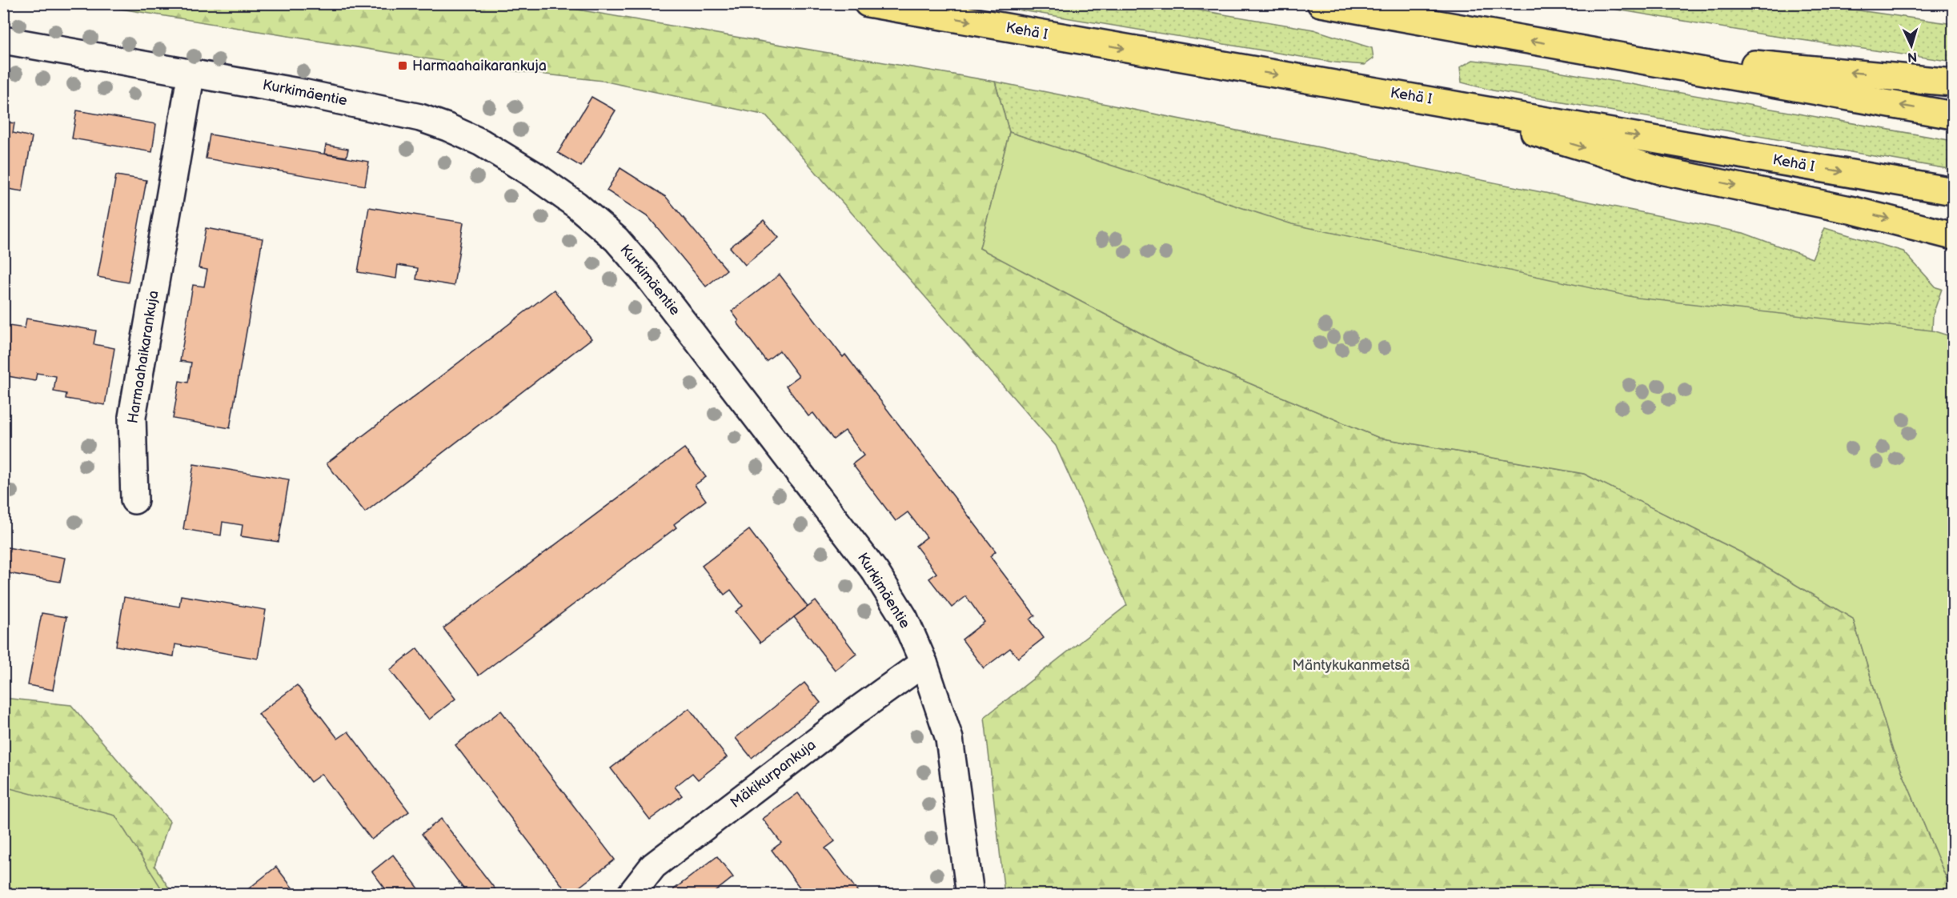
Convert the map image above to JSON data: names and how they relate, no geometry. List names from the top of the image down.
{
  "streets": {
    "highway": ["Kehä I"],
    "street": ["Kurkimäentie", "Harmaahaikarankuja", "Mäkikurpankuja"]
  },
  "crossings": [
    ["Kurkimäentie", "Harmaahaikarankuja"],
    ["Kurkimäentie", "Mäkikurpankuja"]
  ],
  "parks": ["Mäntykukanmetsä"],
  "places": {
    "transit": ["Harmaahaikarankuja"]
  },
  "north": "bottom"
}
